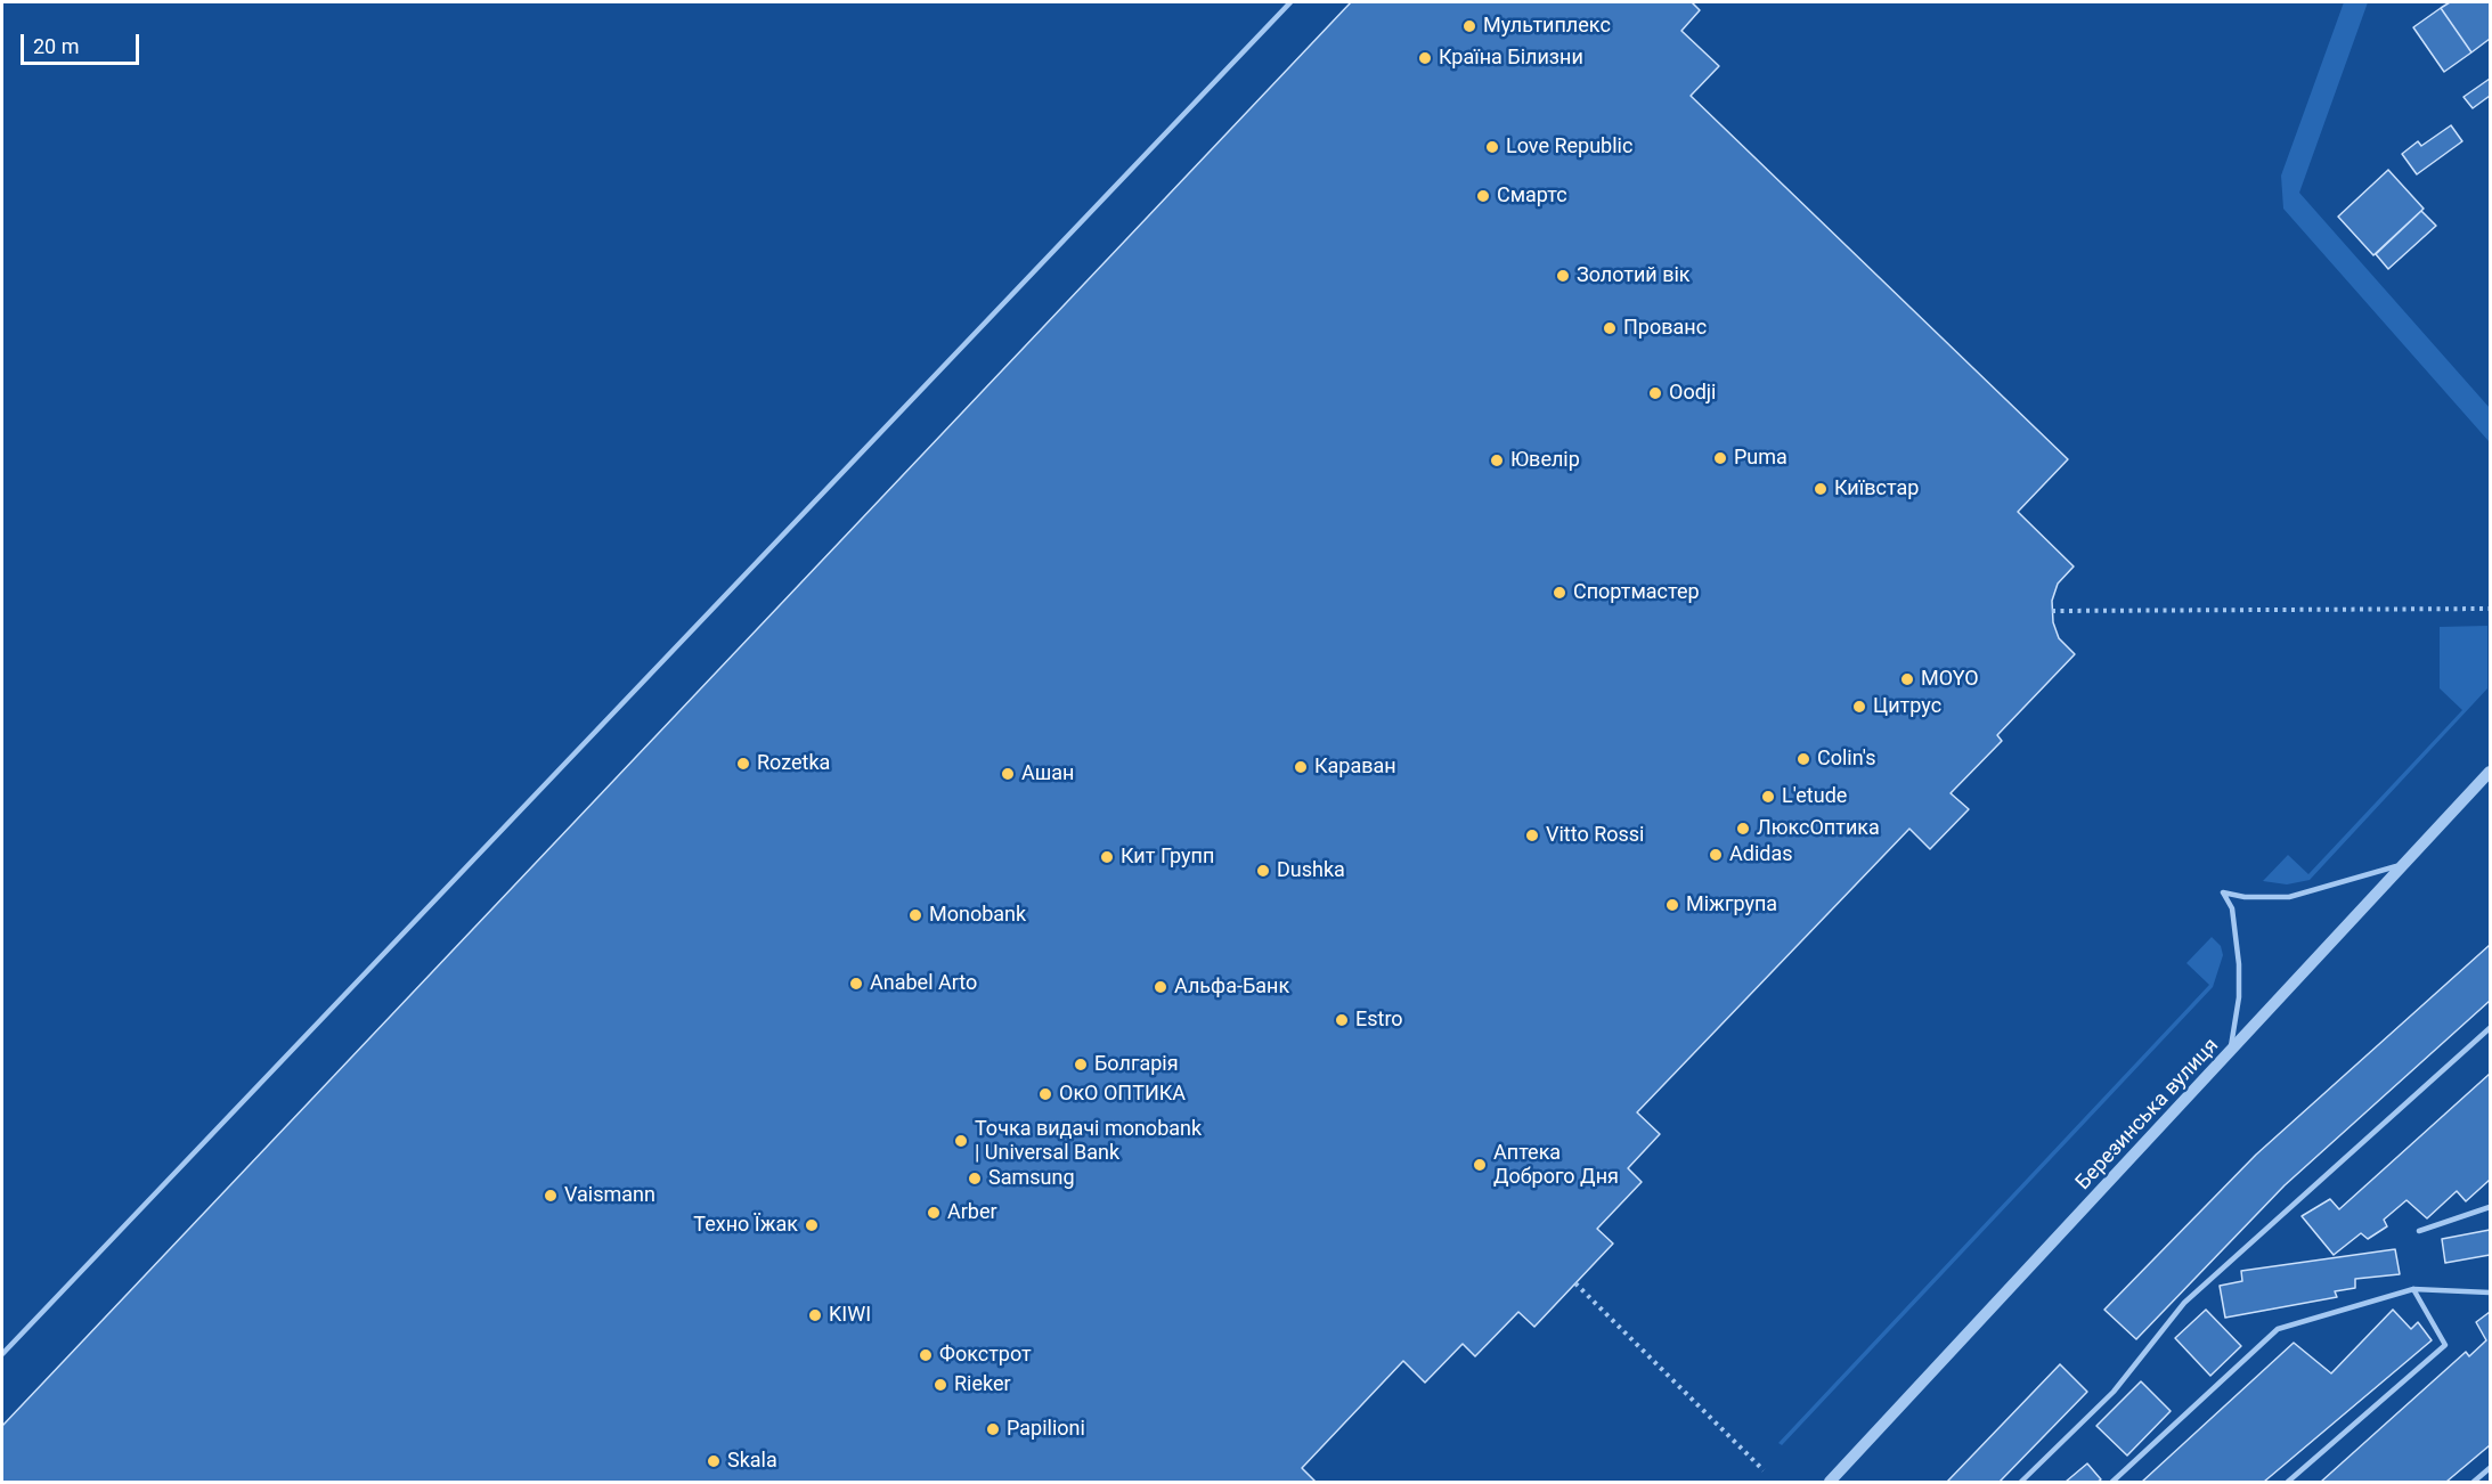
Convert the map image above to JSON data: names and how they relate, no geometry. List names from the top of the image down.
{
  "streets": {
    "street": ["Березинська вулиця"]
  },
  "places": [
    "Мультиплекс",
    "Країна Білизни",
    "Love Republic",
    "Смартс",
    "Золотий вік",
    "Прованс",
    "Oodji",
    "Puma",
    "Ювелір",
    "Київстар",
    "Спортмастер",
    "MOYO",
    "Цитрус",
    "Colin's",
    "Rozetka",
    "Караван",
    "Ашан",
    "L'etude",
    "ЛюксОптика",
    "Vitto Rossi",
    "Adidas",
    "Кит Групп",
    "Dushka",
    "Міжгрупа",
    "Monobank",
    "Anabel Arto",
    "Альфа-Банк",
    "Estro",
    "Болгарія",
    "ОкО ОПТИКА",
    "Точка видачі monobank | Universal Bank",
    "Аптека Доброго Дня",
    "Samsung",
    "Vaismann",
    "Arber",
    "Техно Їжак",
    "KIWI",
    "Фокстрот",
    "Rieker",
    "Papilioni",
    "Skala"
  ],
  "scale_bar": "20 m"
}
